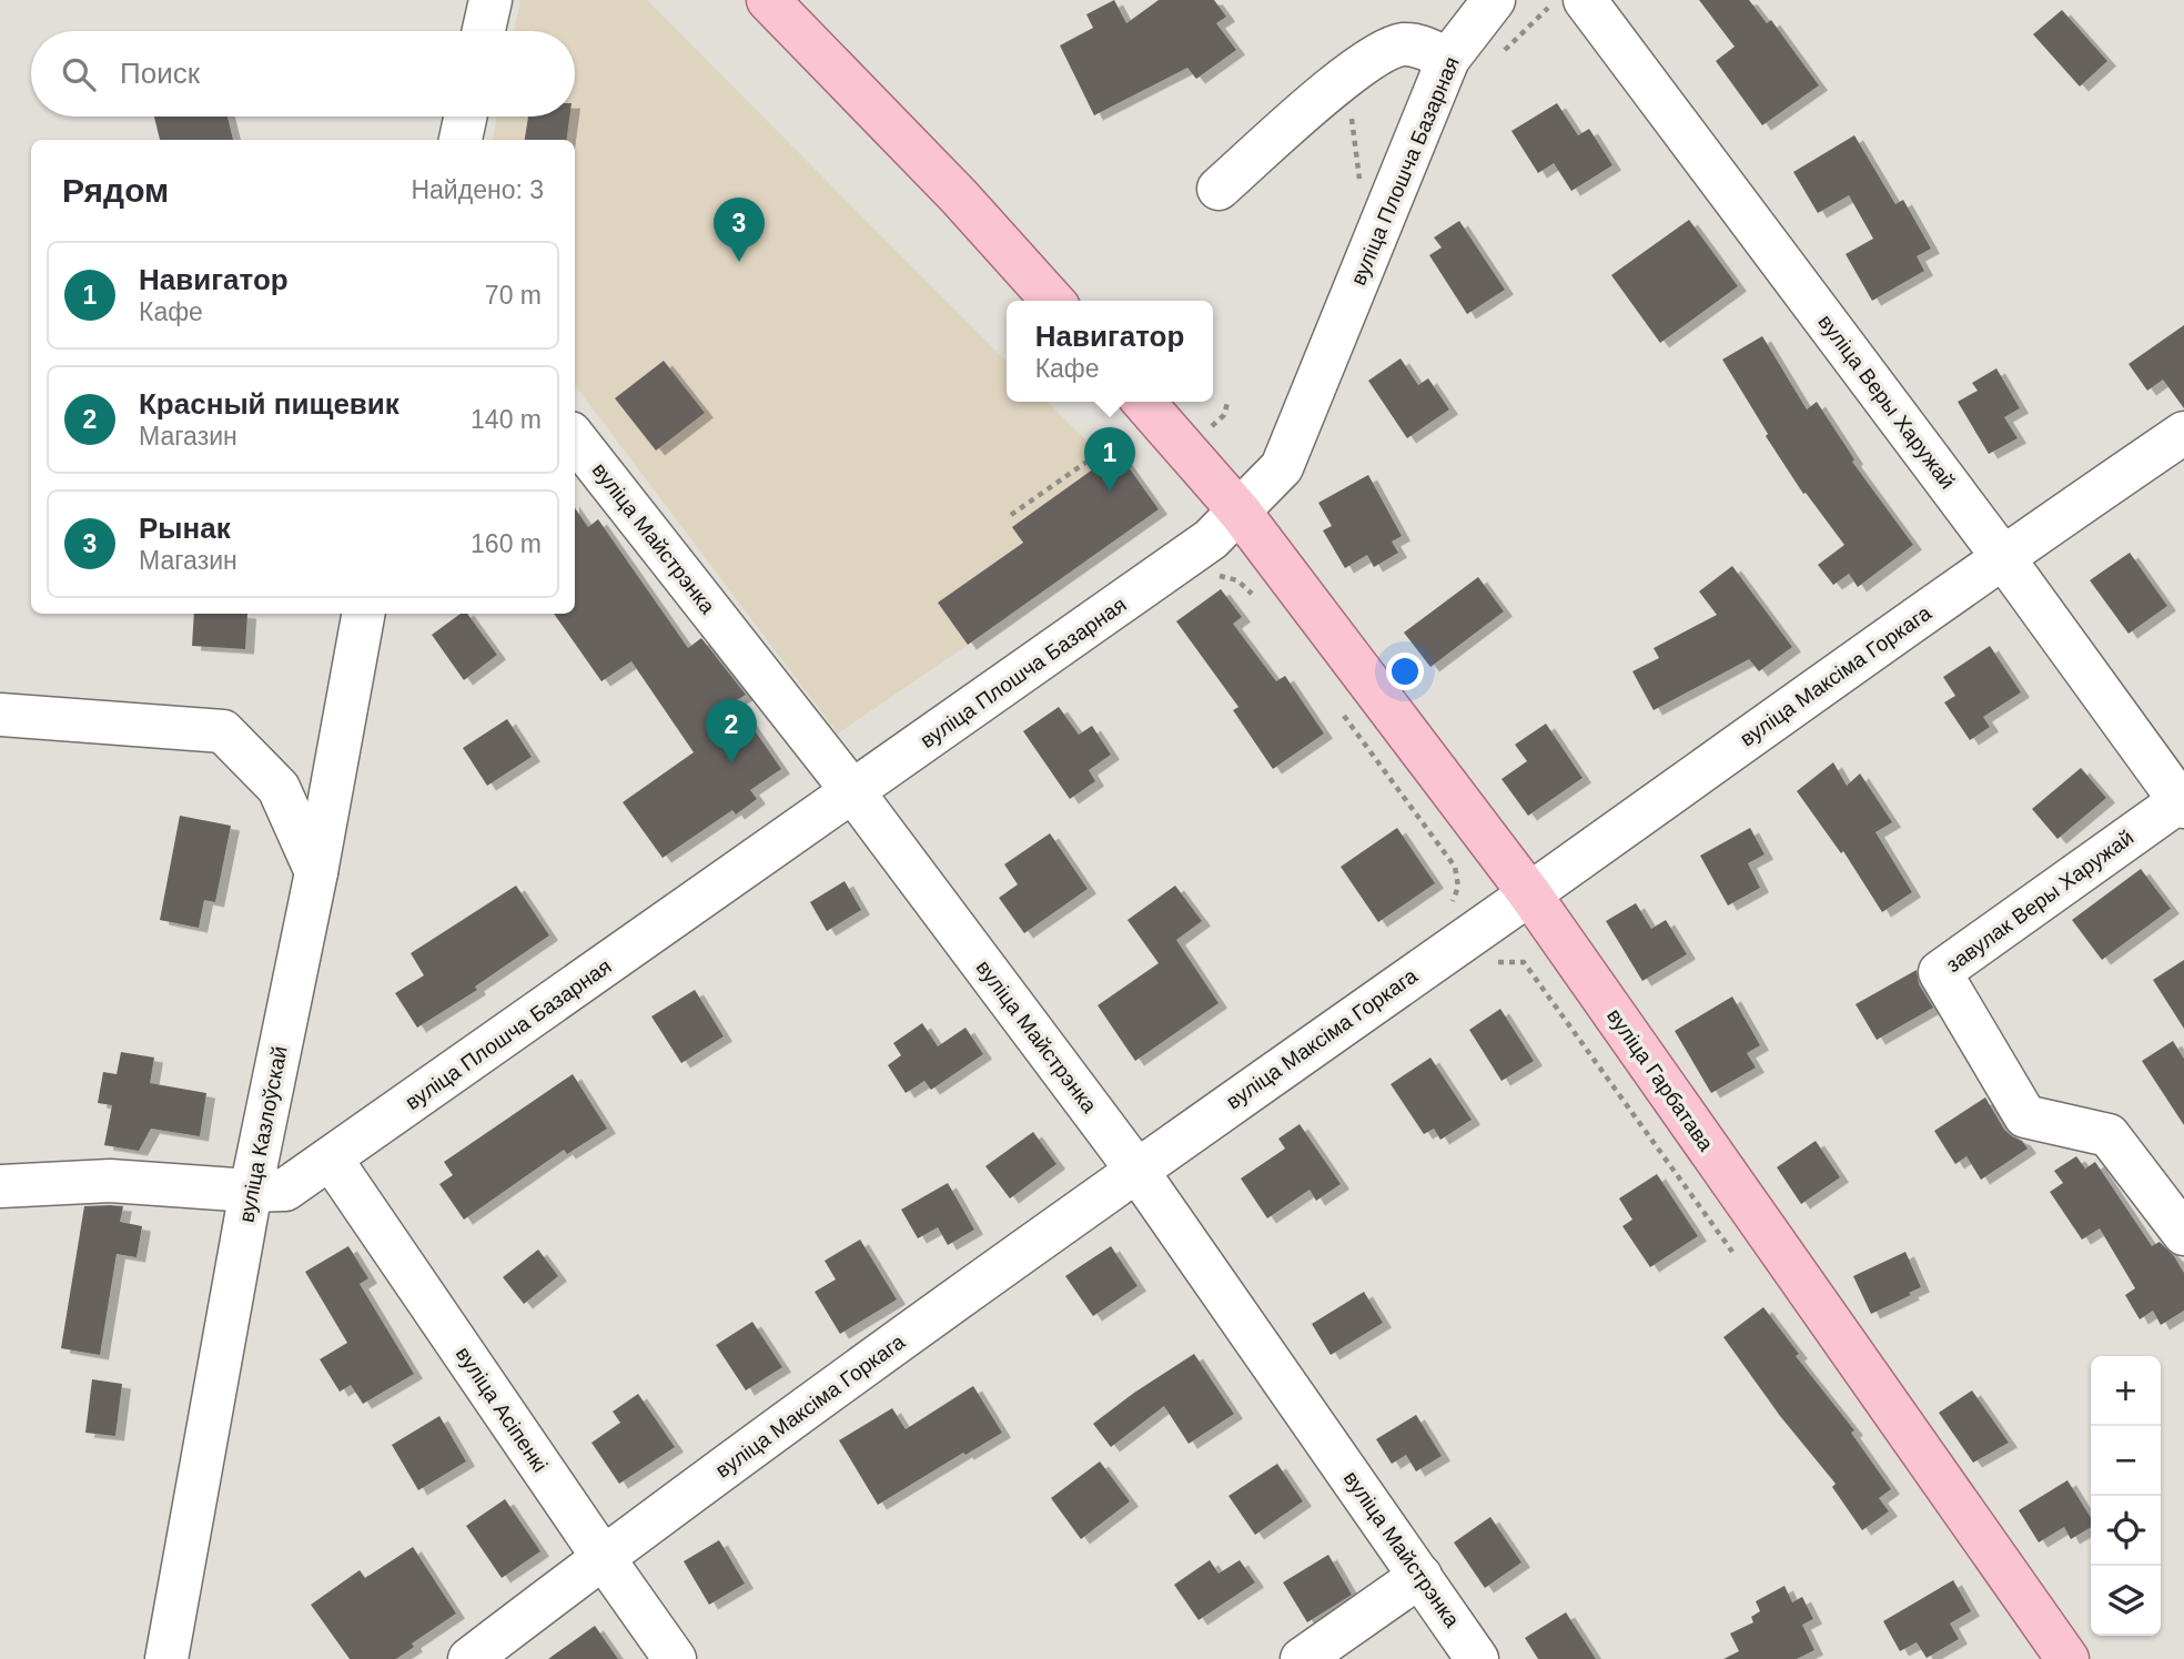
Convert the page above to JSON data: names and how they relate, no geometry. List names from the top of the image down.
{
  "streets": {
    "main road": ["вуліца Гарбатава"],
    "street": [
      "вуліца Плошча Базарная",
      "вуліца Веры Харужай",
      "вуліца Майстрэнка",
      "вуліца Максіма Горкага",
      "завулак Веры Харужай",
      "вуліца Казлоўскай",
      "вуліца Асіпенкі"
    ]
  },
  "crossings": [
    ["вуліца Плошча Базарная", "вуліца Майстрэнка"],
    ["вуліца Плошча Базарная", "вуліца Гарбатава"],
    ["вуліца Плошча Базарная", "вуліца Казлоўскай"],
    ["вуліца Плошча Базарная", "вуліца Асіпенкі"],
    ["вуліца Веры Харужай", "вуліца Максіма Горкага"],
    ["вуліца Веры Харужай", "завулак Веры Харужай"],
    ["вуліца Майстрэнка", "вуліца Максіма Горкага"],
    ["вуліца Максіма Горкага", "вуліца Гарбатава"],
    ["вуліца Максіма Горкага", "вуліца Асіпенкі"]
  ],
  "page": {
    "search": "Поиск",
    "heading": ["Рядом", "Найдено: 3"],
    "pins": ["3", "1", "2"],
    "list": [
      {
        "mark": "1",
        "name": "Навигатор",
        "note": "Кафе",
        "value": "70 m"
      },
      {
        "mark": "2",
        "name": "Красный пищевик",
        "note": "Магазин",
        "value": "140 m"
      },
      {
        "mark": "3",
        "name": "Рынак",
        "note": "Магазин",
        "value": "160 m"
      }
    ],
    "popup": ["Навигатор", "Кафе"],
    "map_buttons": ["+", "−"]
  }
}
